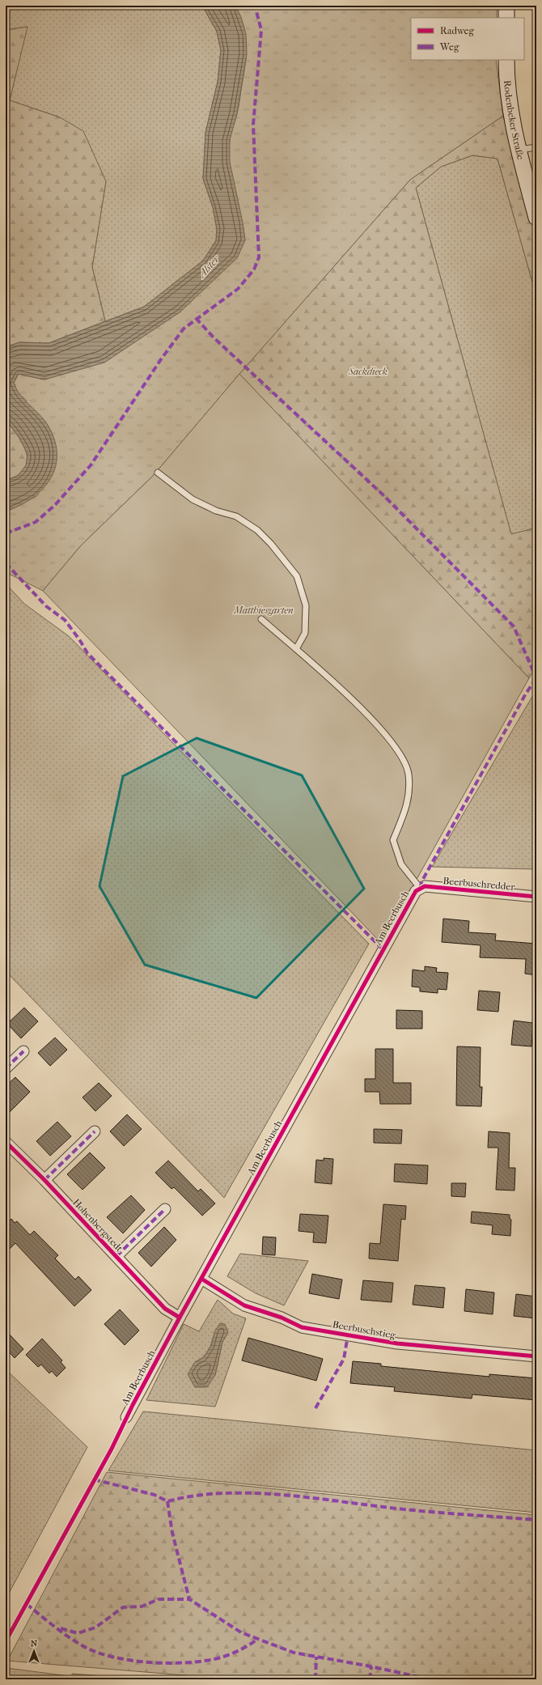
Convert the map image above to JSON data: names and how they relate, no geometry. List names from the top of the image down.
{
  "streets": {
    "street": [
      "Rodenbeker Straße",
      "Beerbuschredder",
      "Am Beerbusch",
      "Hohenbergstedt",
      "Beerbuschstieg"
    ]
  },
  "crossings": [
    ["Beerbuschredder", "Am Beerbusch"],
    ["Am Beerbusch", "Hohenbergstedt"],
    ["Am Beerbusch", "Beerbuschstieg"]
  ],
  "water": ["Alster"],
  "parks": ["Sackdieck", "Matthiesgarten"],
  "legend": ["Radweg", "Weg"],
  "north": "top"
}
